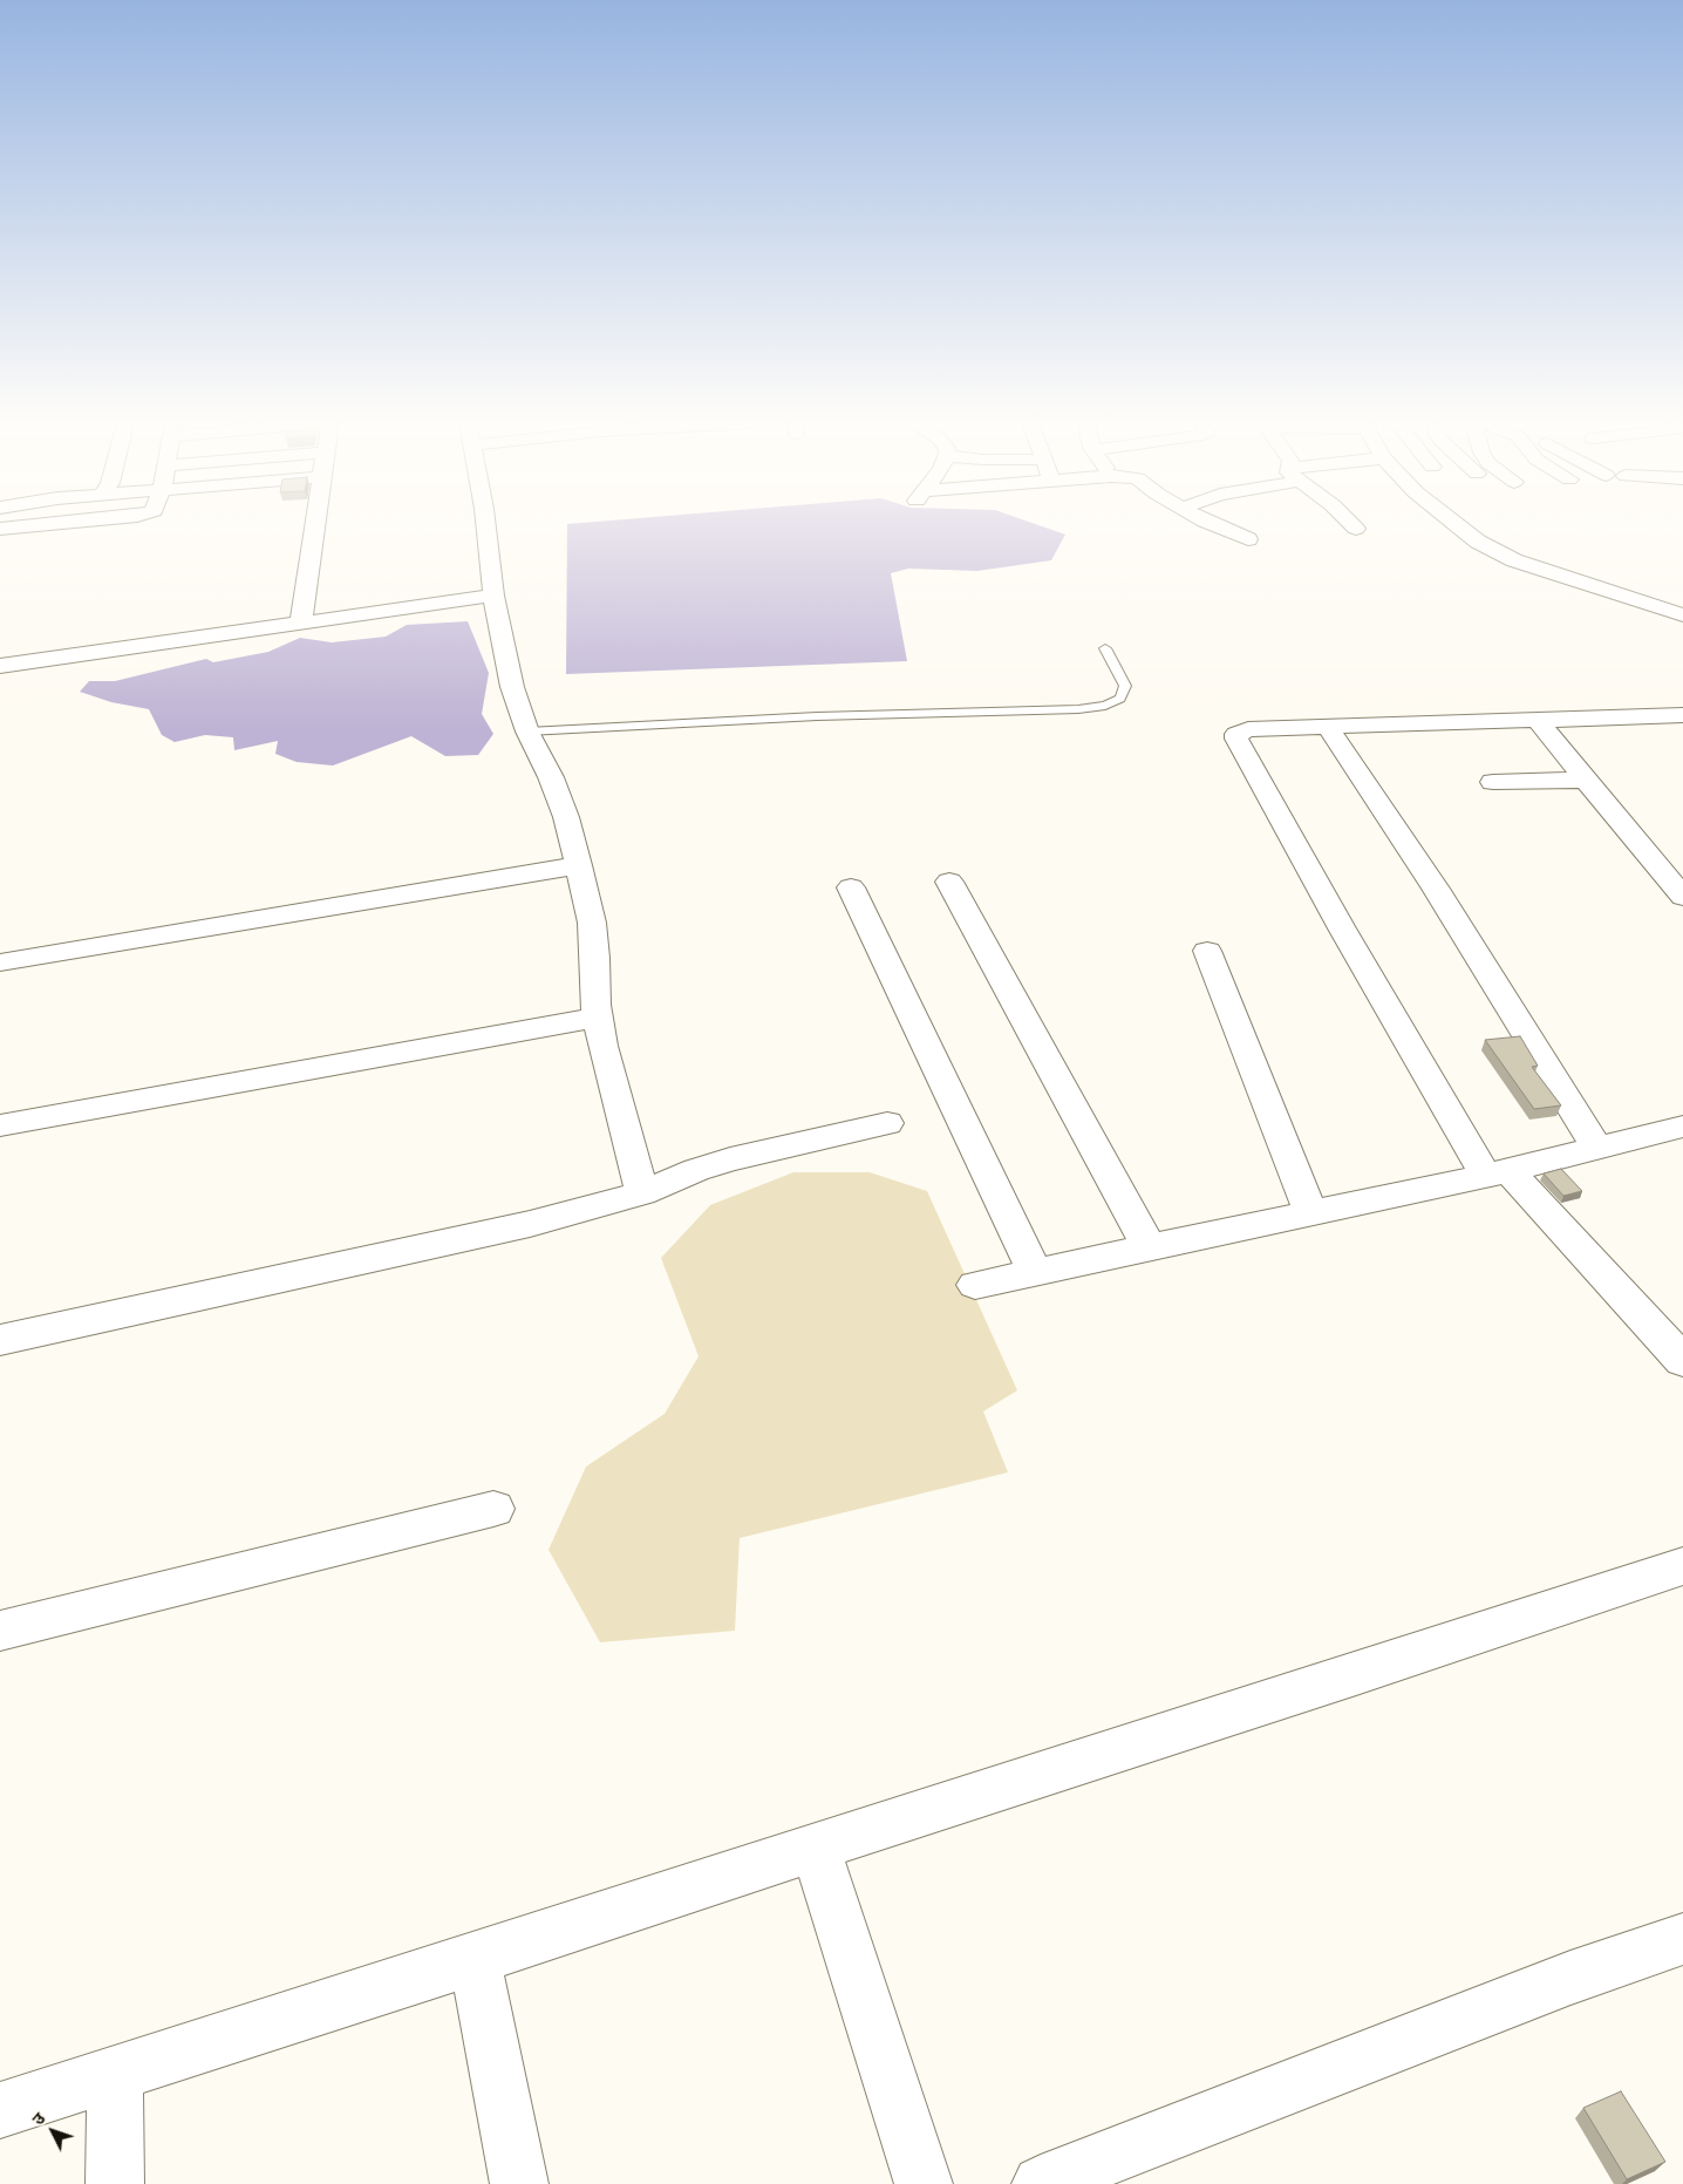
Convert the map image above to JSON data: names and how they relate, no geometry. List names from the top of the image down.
{
  "north": "top left"
}
